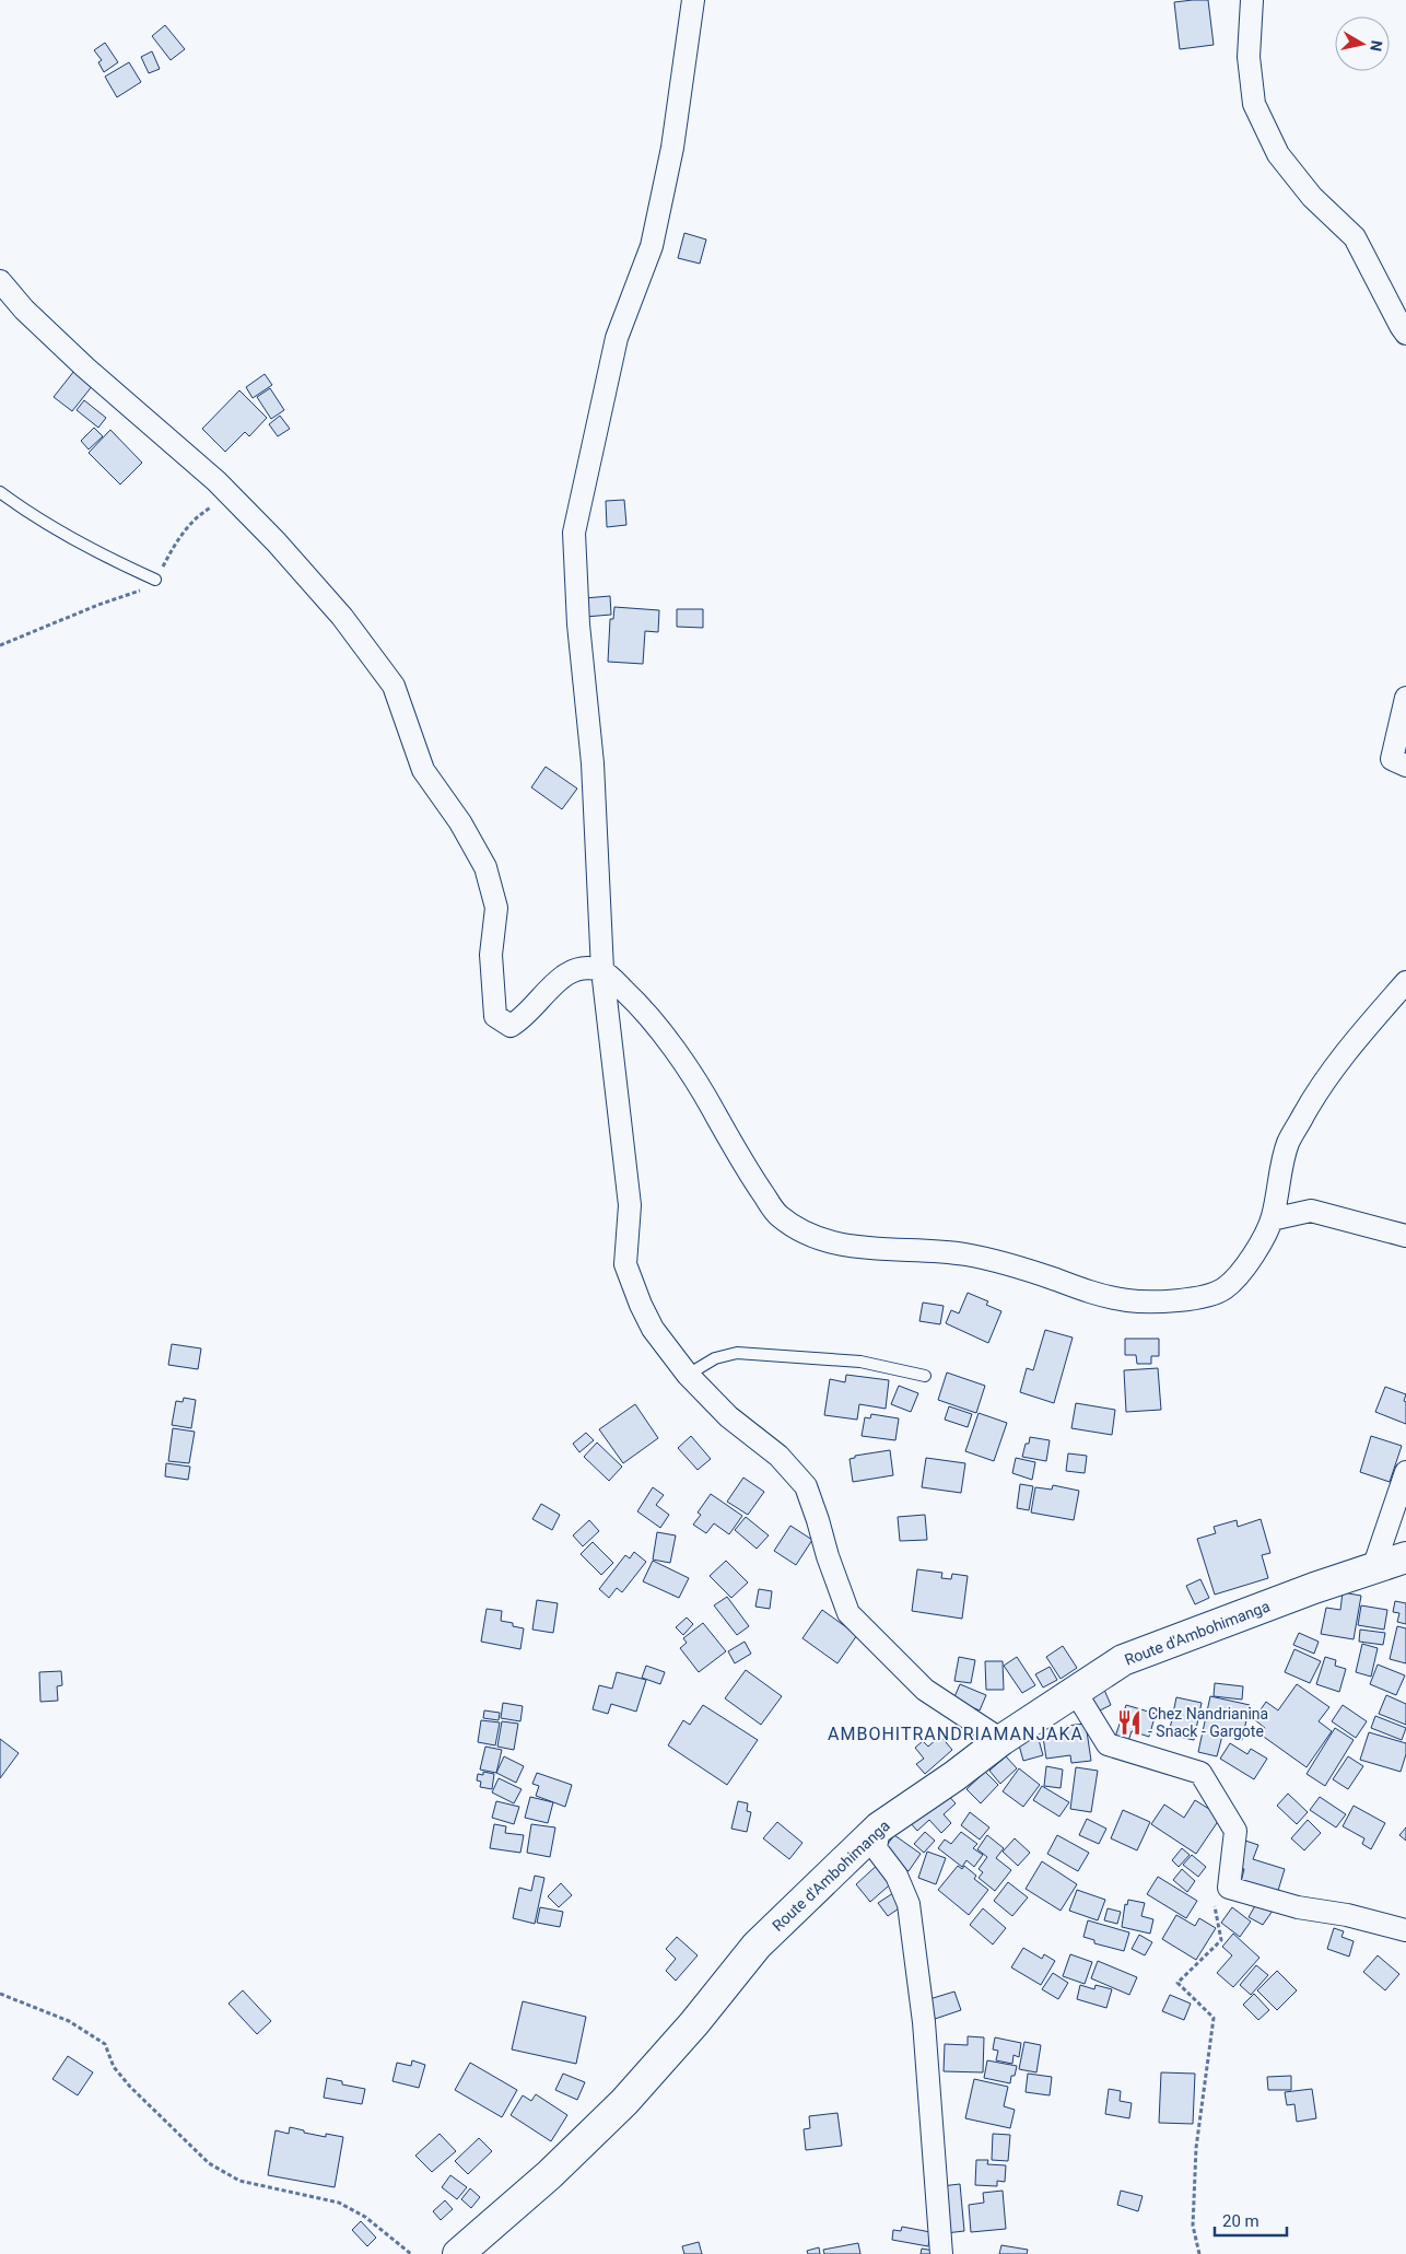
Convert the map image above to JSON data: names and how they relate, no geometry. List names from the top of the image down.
{
  "streets": {
    "street": ["Route d'Ambohimanga"]
  },
  "districts": ["AMBOHITRANDRIAMANJAKA"],
  "places": {
    "restaurant": ["Chez Nandrianina - Snack - Gargote"]
  },
  "scale_bar": "20 m",
  "north": "right"
}
